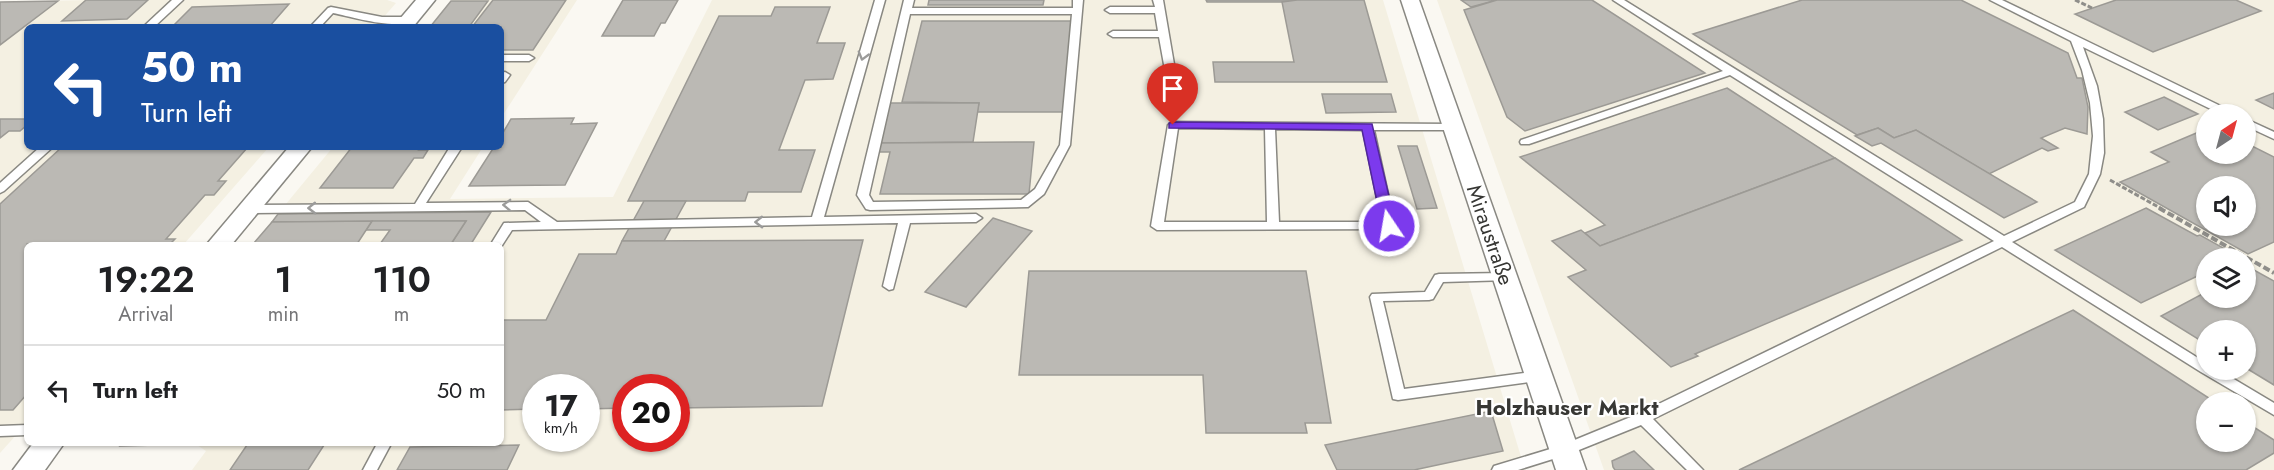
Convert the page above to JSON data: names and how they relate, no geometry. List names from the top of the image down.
{
  "streets": {
    "street": ["Miraustraße"]
  },
  "districts": ["Holzhauser Markt"],
  "north": "top right",
  "page": {
    "turn": ["50 m", "Turn left"],
    "map_buttons": ["+", "−"],
    "eta": [
      "19:22",
      "Arrival",
      "1",
      "min",
      "110",
      "m"
    ],
    "list": [
      {
        "name": "Turn left",
        "value": "50 m"
      }
    ],
    "speed": "17 km/h",
    "limit": "20"
  }
}
